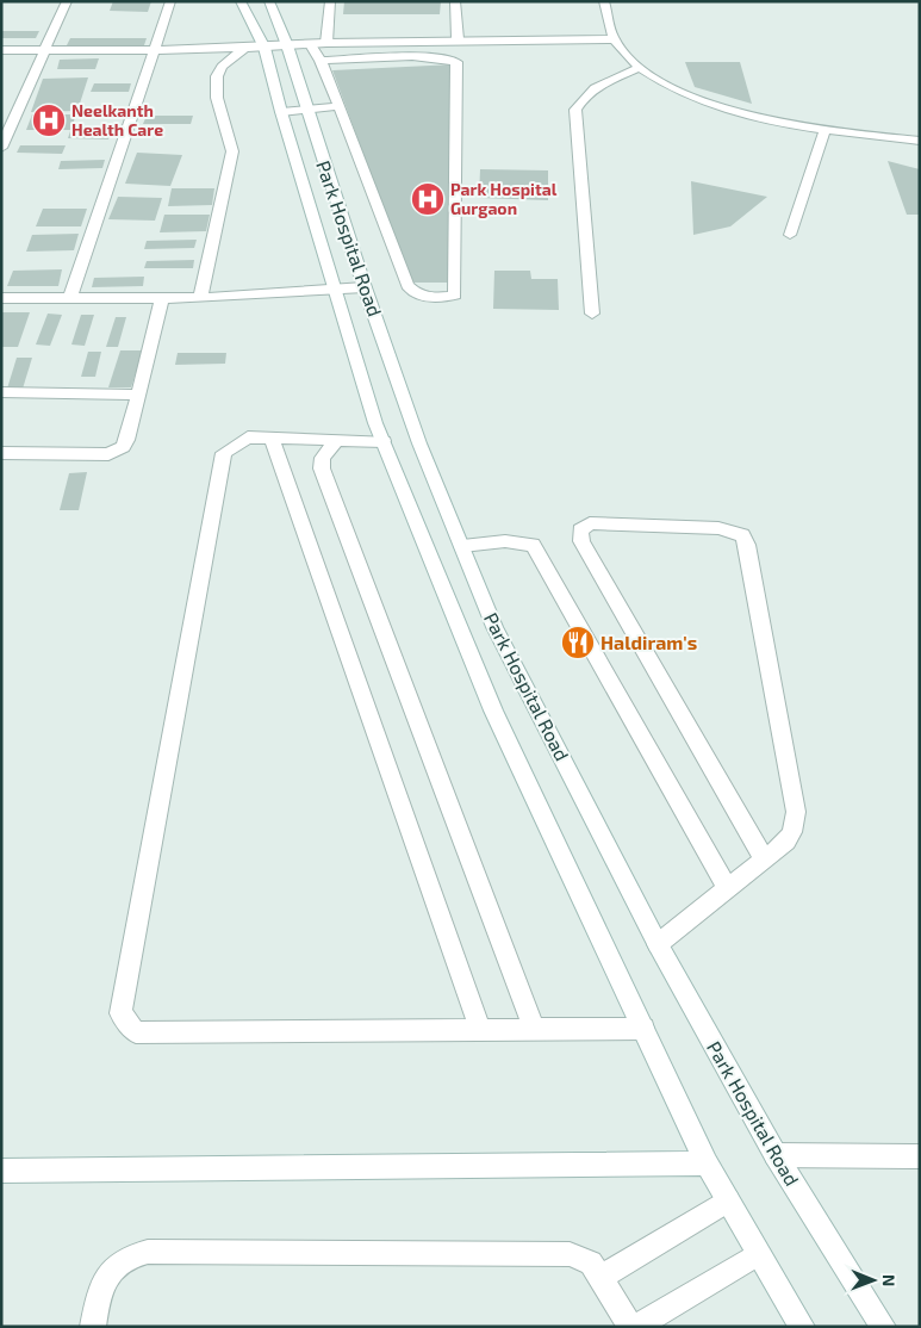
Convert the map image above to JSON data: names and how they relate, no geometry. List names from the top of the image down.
{
  "streets": {
    "street": ["Park Hospital Road"]
  },
  "places": {
    "hospital": ["Neelkanth Health Care", "Park Hospital Gurgaon"],
    "restaurant": ["Haldiram's"]
  },
  "north": "right"
}
